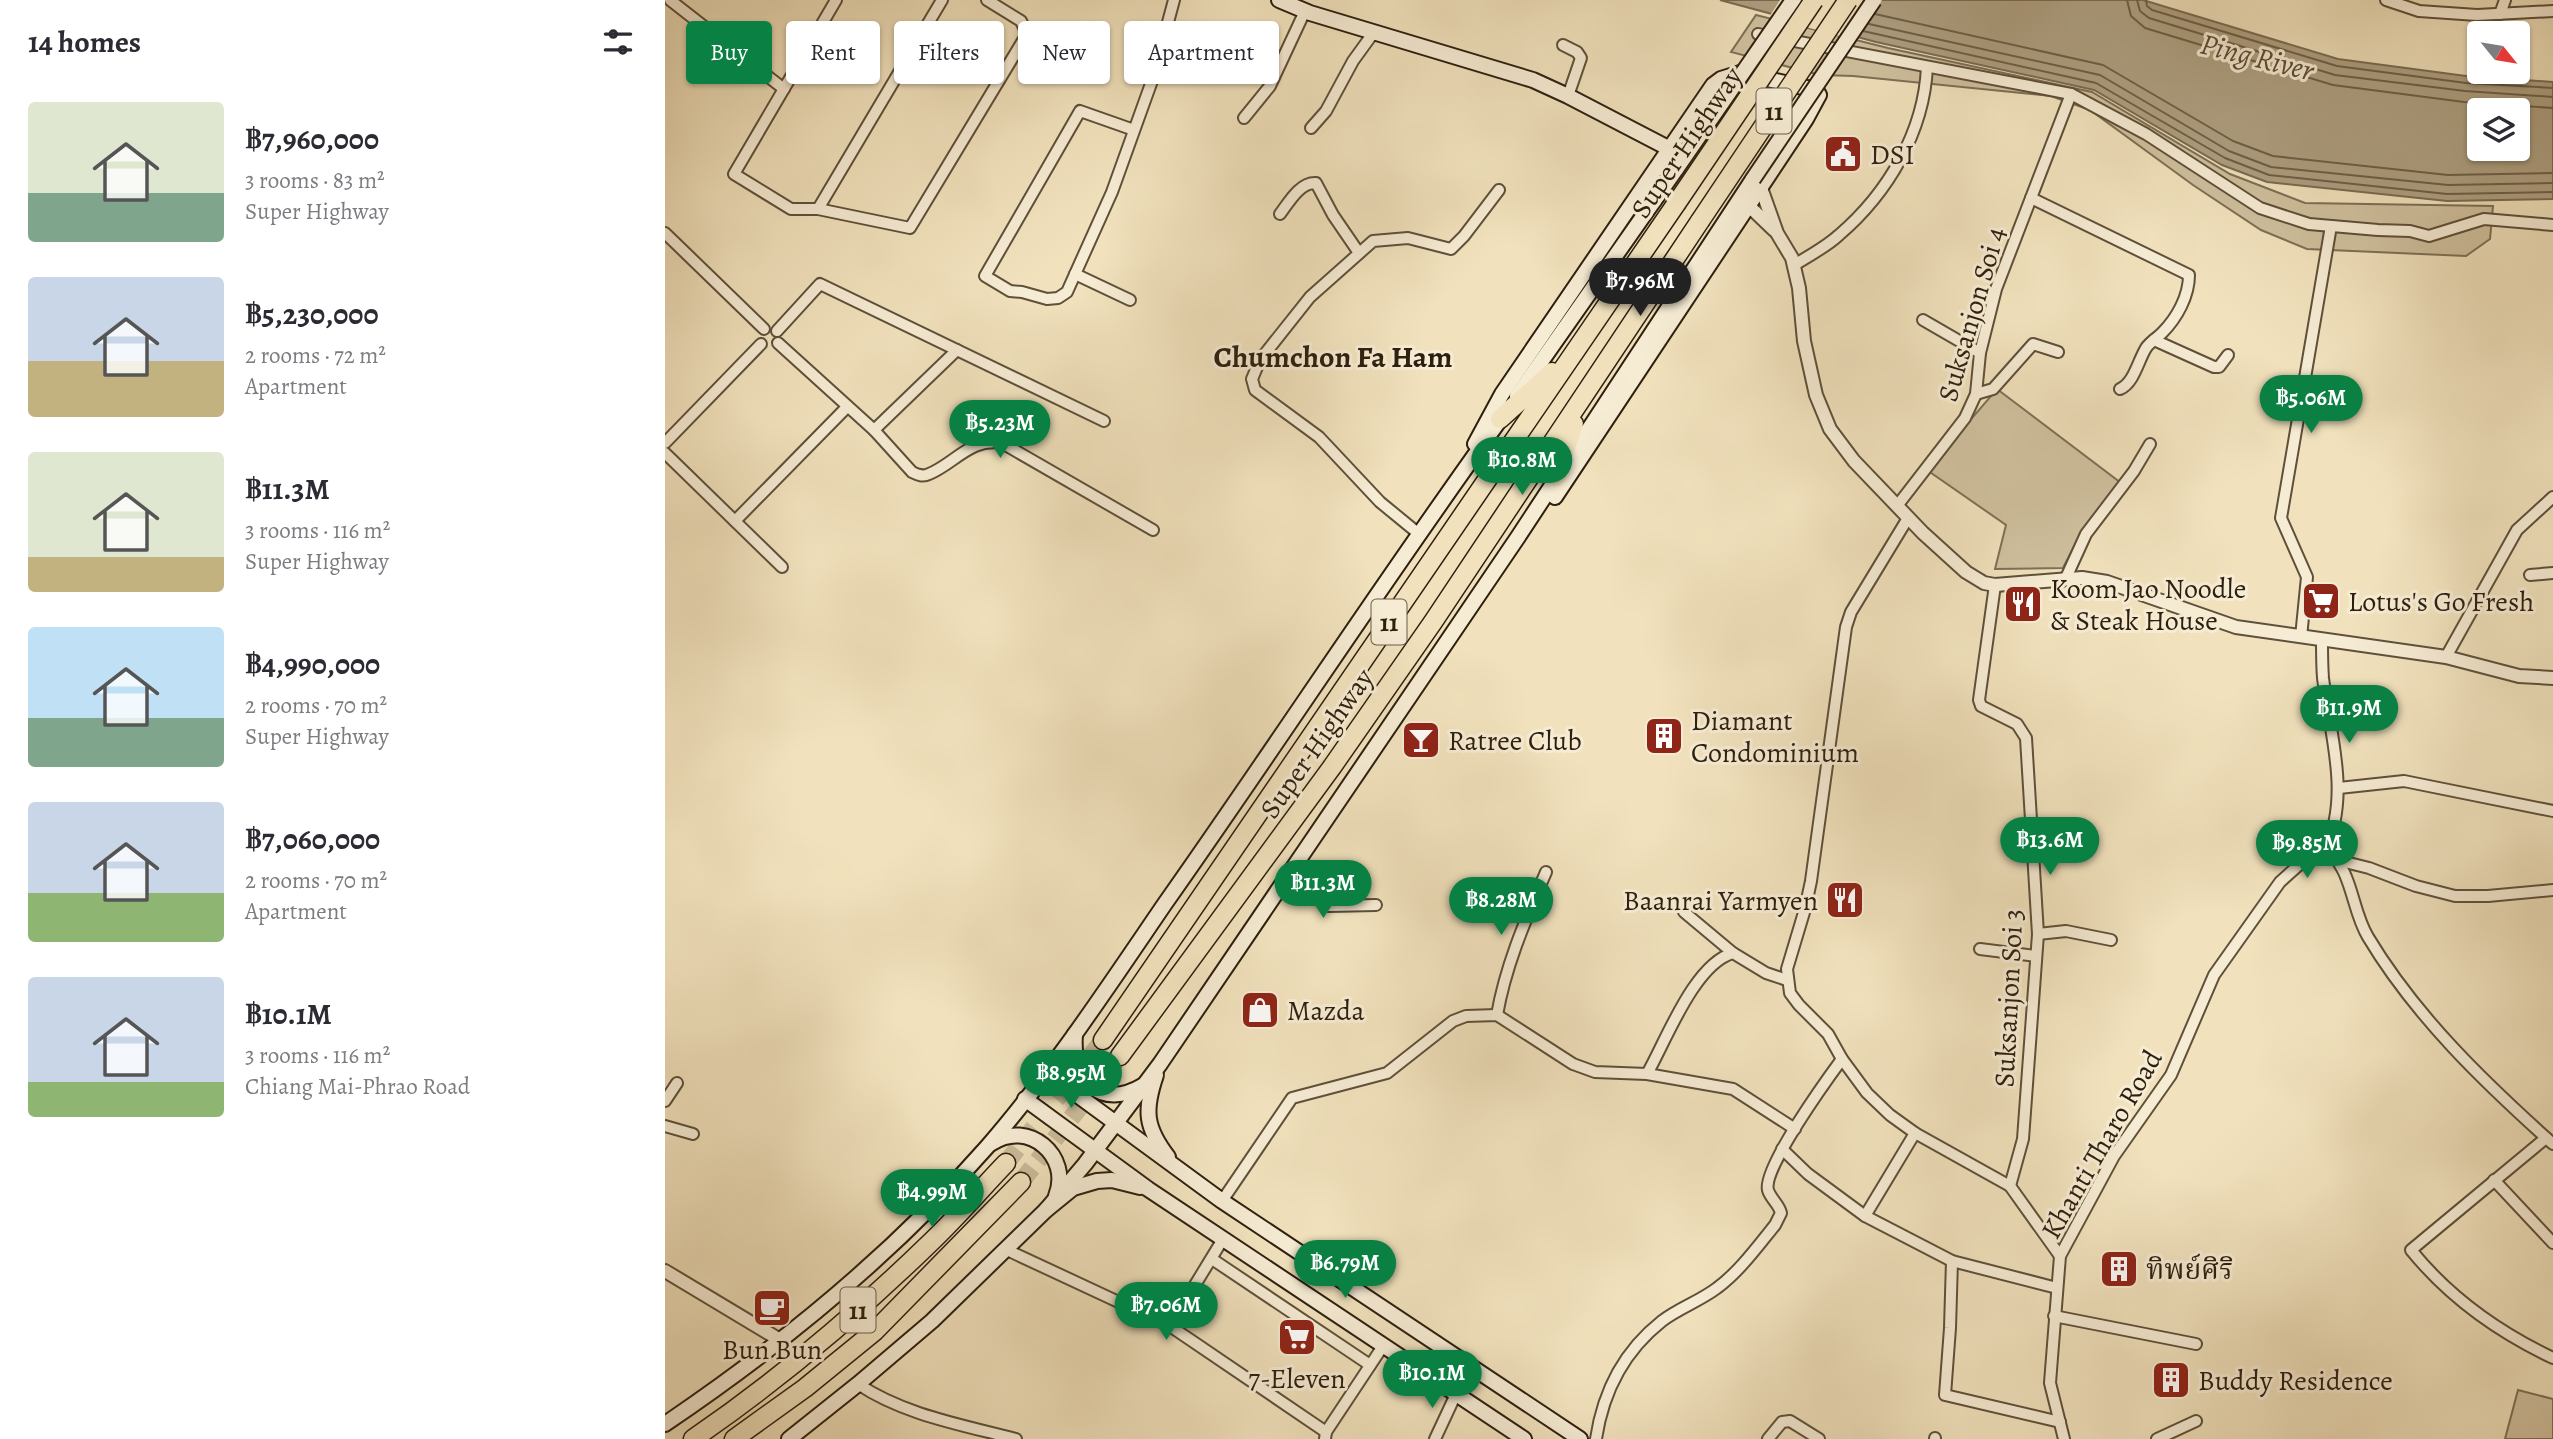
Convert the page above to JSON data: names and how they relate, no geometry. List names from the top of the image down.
{
  "streets": {
    "highway": ["11", "Super Highway"],
    "street": ["Suksanjon Soi 4", "Suksanjon Soi 3", "Khanti Tharo Road"]
  },
  "districts": ["Chumchon Fa Ham"],
  "water": ["Ping River"],
  "places": {
    "public building": ["DSI"],
    "supermarket": ["Lotus's Go Fresh", "7-Eleven"],
    "restaurant": ["Koom Jao Noodle & Steak House", "Baanrai Yarmyen"],
    "building": ["Diamant Condominium", "ทิพย์ศิริ", "Buddy Residence"],
    "bar": ["Ratree Club"],
    "shop": ["Mazda"],
    "cafe": ["Bun Bun"]
  },
  "north": "bottom right",
  "page": {
    "heading": "14 homes",
    "chip": [
      "Buy",
      "Rent",
      "Filters",
      "New",
      "Apartment"
    ],
    "list": [
      {
        "name": "฿7,960,000",
        "note": "3 rooms · 83 m² · Super Highway"
      },
      {
        "name": "฿5,230,000",
        "note": "2 rooms · 72 m² · Apartment"
      },
      {
        "name": "฿11.3M",
        "note": "3 rooms · 116 m² · Super Highway"
      },
      {
        "name": "฿4,990,000",
        "note": "2 rooms · 70 m² · Super Highway"
      },
      {
        "name": "฿7,060,000",
        "note": "2 rooms · 70 m² · Apartment"
      },
      {
        "name": "฿10.1M",
        "note": "3 rooms · 116 m² · Chiang Mai-Phrao Road"
      }
    ],
    "price": [
      "฿7.96M",
      "฿5.06M",
      "฿5.23M",
      "฿10.8M",
      "฿11.9M",
      "฿13.6M",
      "฿9.85M",
      "฿11.3M",
      "฿8.28M",
      "฿8.95M",
      "฿4.99M",
      "฿6.79M",
      "฿7.06M",
      "฿10.1M"
    ]
  }
}
